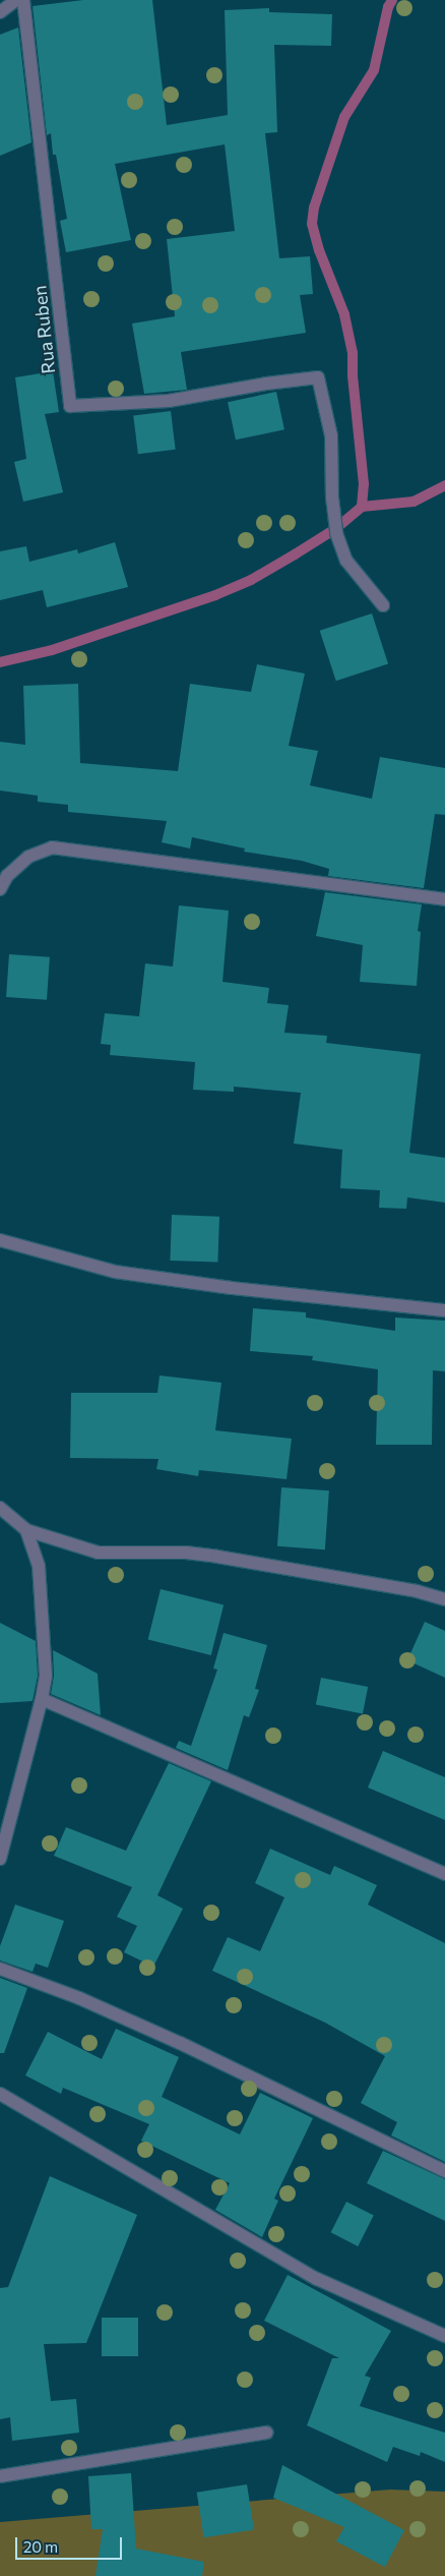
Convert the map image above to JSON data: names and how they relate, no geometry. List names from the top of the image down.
{
  "streets": {
    "street": ["Rua Ruben"]
  },
  "scale_bar": "20 m"
}
